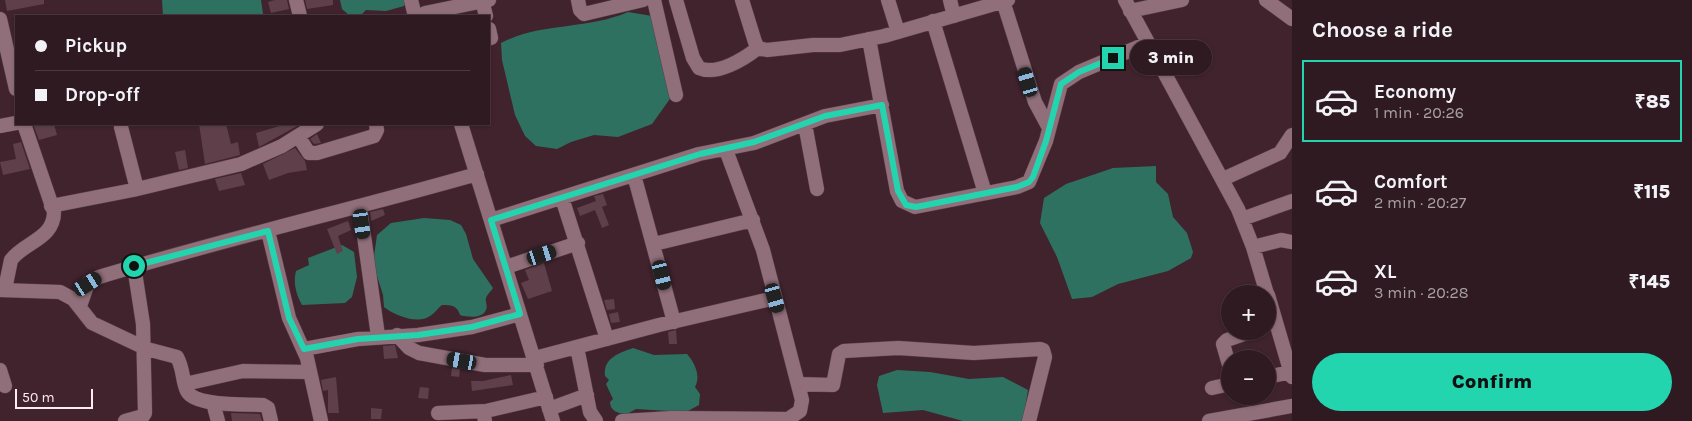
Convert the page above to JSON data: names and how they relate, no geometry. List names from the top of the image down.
{
  "scale_bar": "50 m",
  "page": {
    "heading": "Choose a ride",
    "banner": ["Pickup", "Drop-off"],
    "bubble": "3 min",
    "list": [
      {
        "name": "Economy",
        "note": "1 min · 20:26",
        "value": "₹85"
      },
      {
        "name": "Comfort",
        "note": "2 min · 20:27",
        "value": "₹115"
      },
      {
        "name": "XL",
        "note": "3 min · 20:28",
        "value": "₹145"
      }
    ],
    "map_buttons": ["+", "−"],
    "buttons": "Confirm",
    "scale": "50 m"
  }
}
